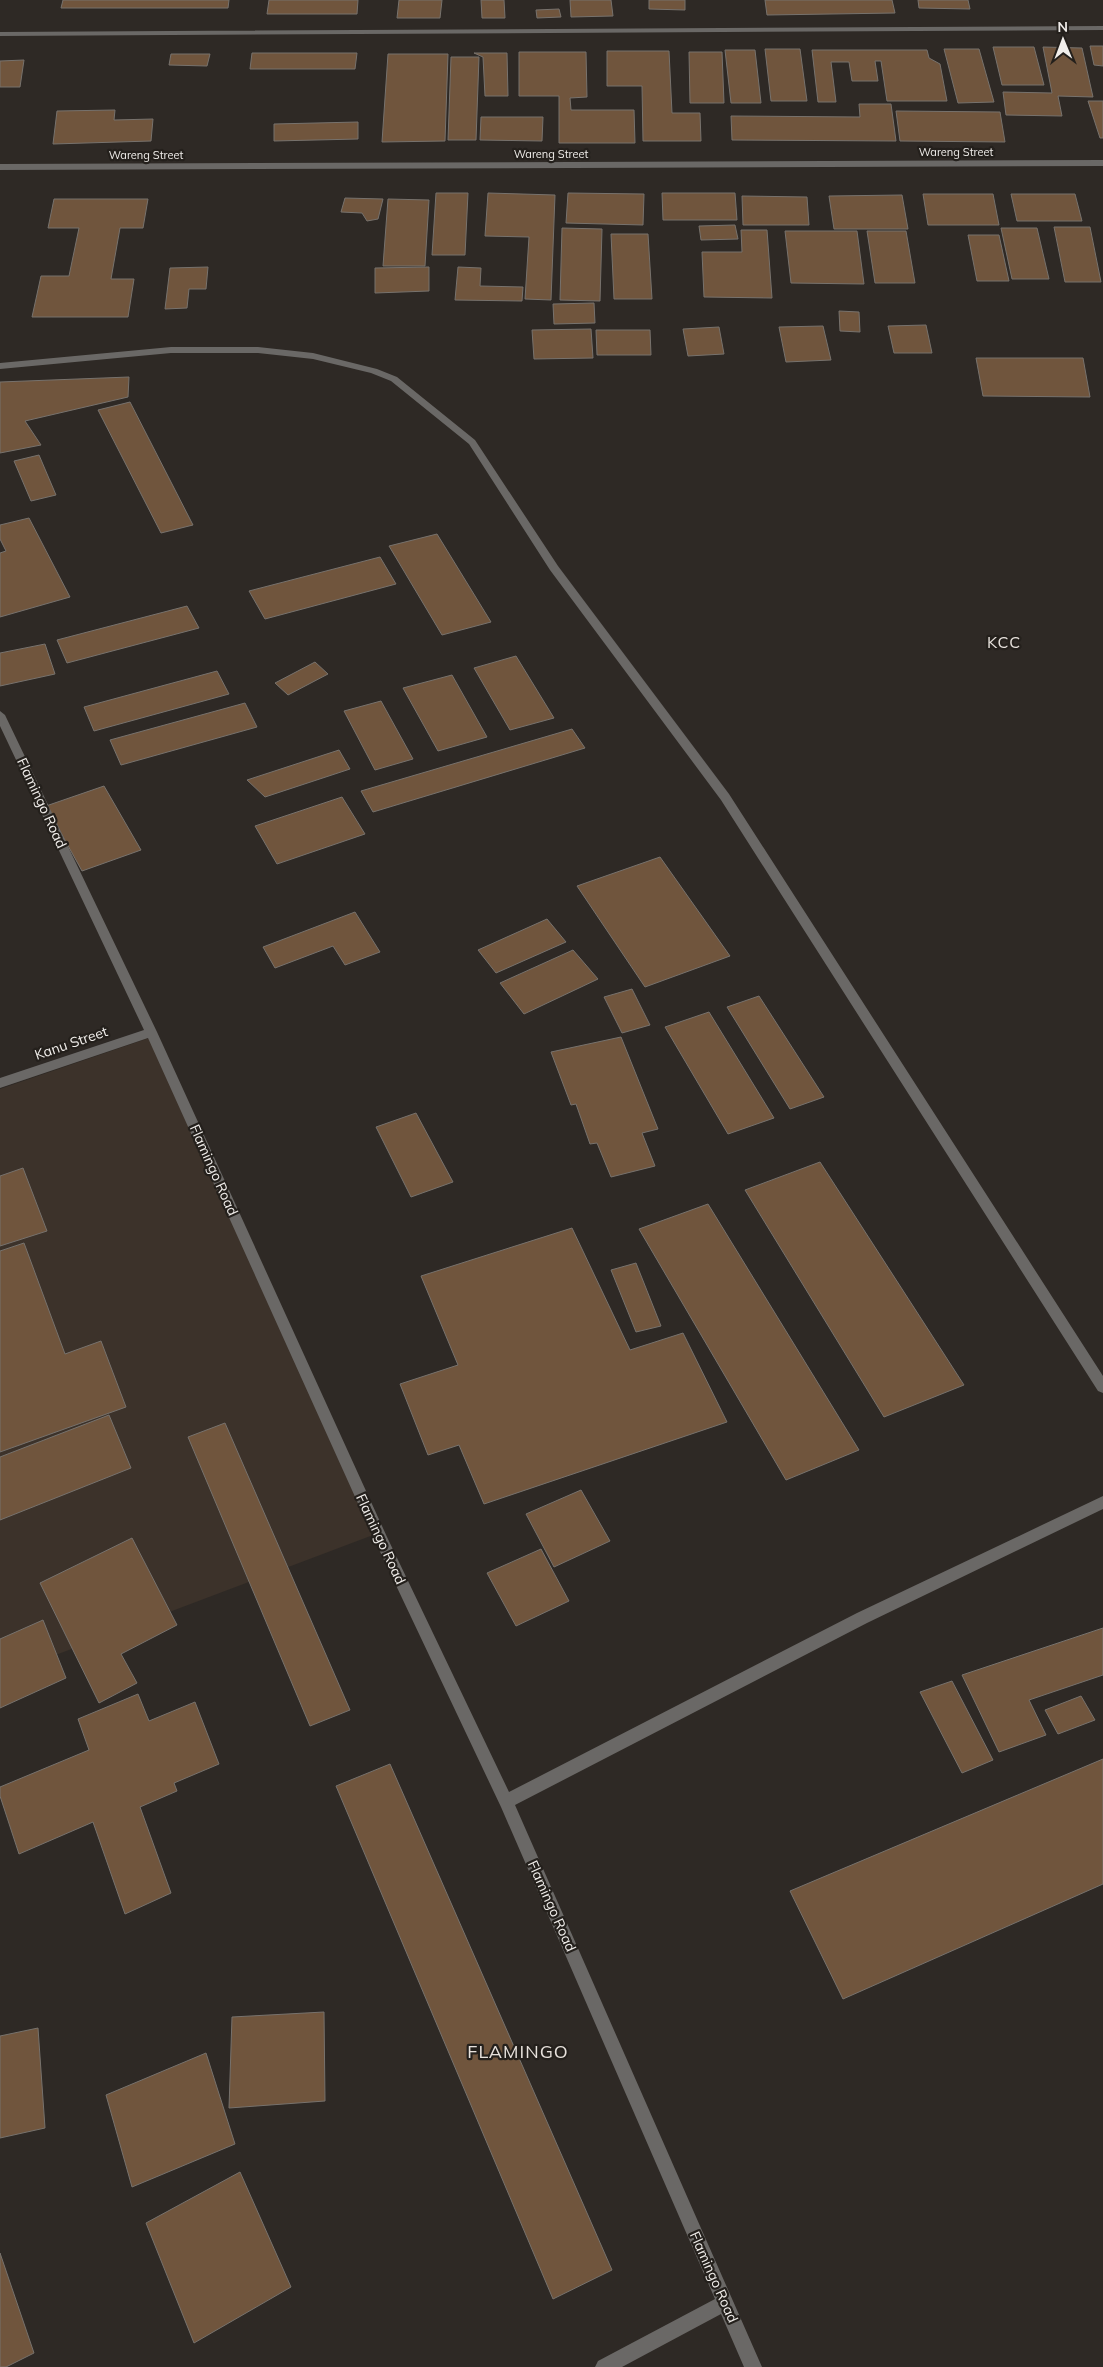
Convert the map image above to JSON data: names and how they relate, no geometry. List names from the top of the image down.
{
  "streets": {
    "street": ["Wareng Street", "Flamingo Road", "Kanu Street"]
  },
  "crossings": [
    ["Flamingo Road", "Kanu Street"]
  ],
  "districts": ["KCC", "FLAMINGO"],
  "north": "top"
}
